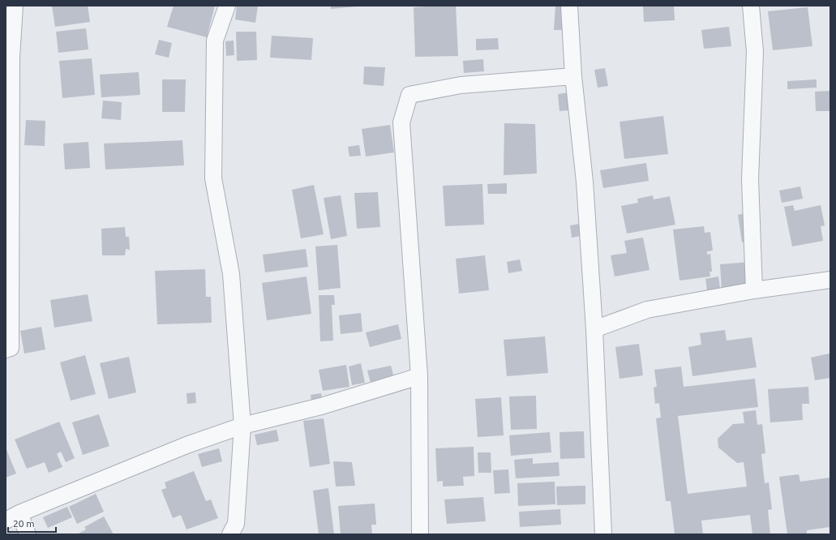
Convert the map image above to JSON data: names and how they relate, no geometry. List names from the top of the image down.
{
  "scale_bar": "20 m"
}
